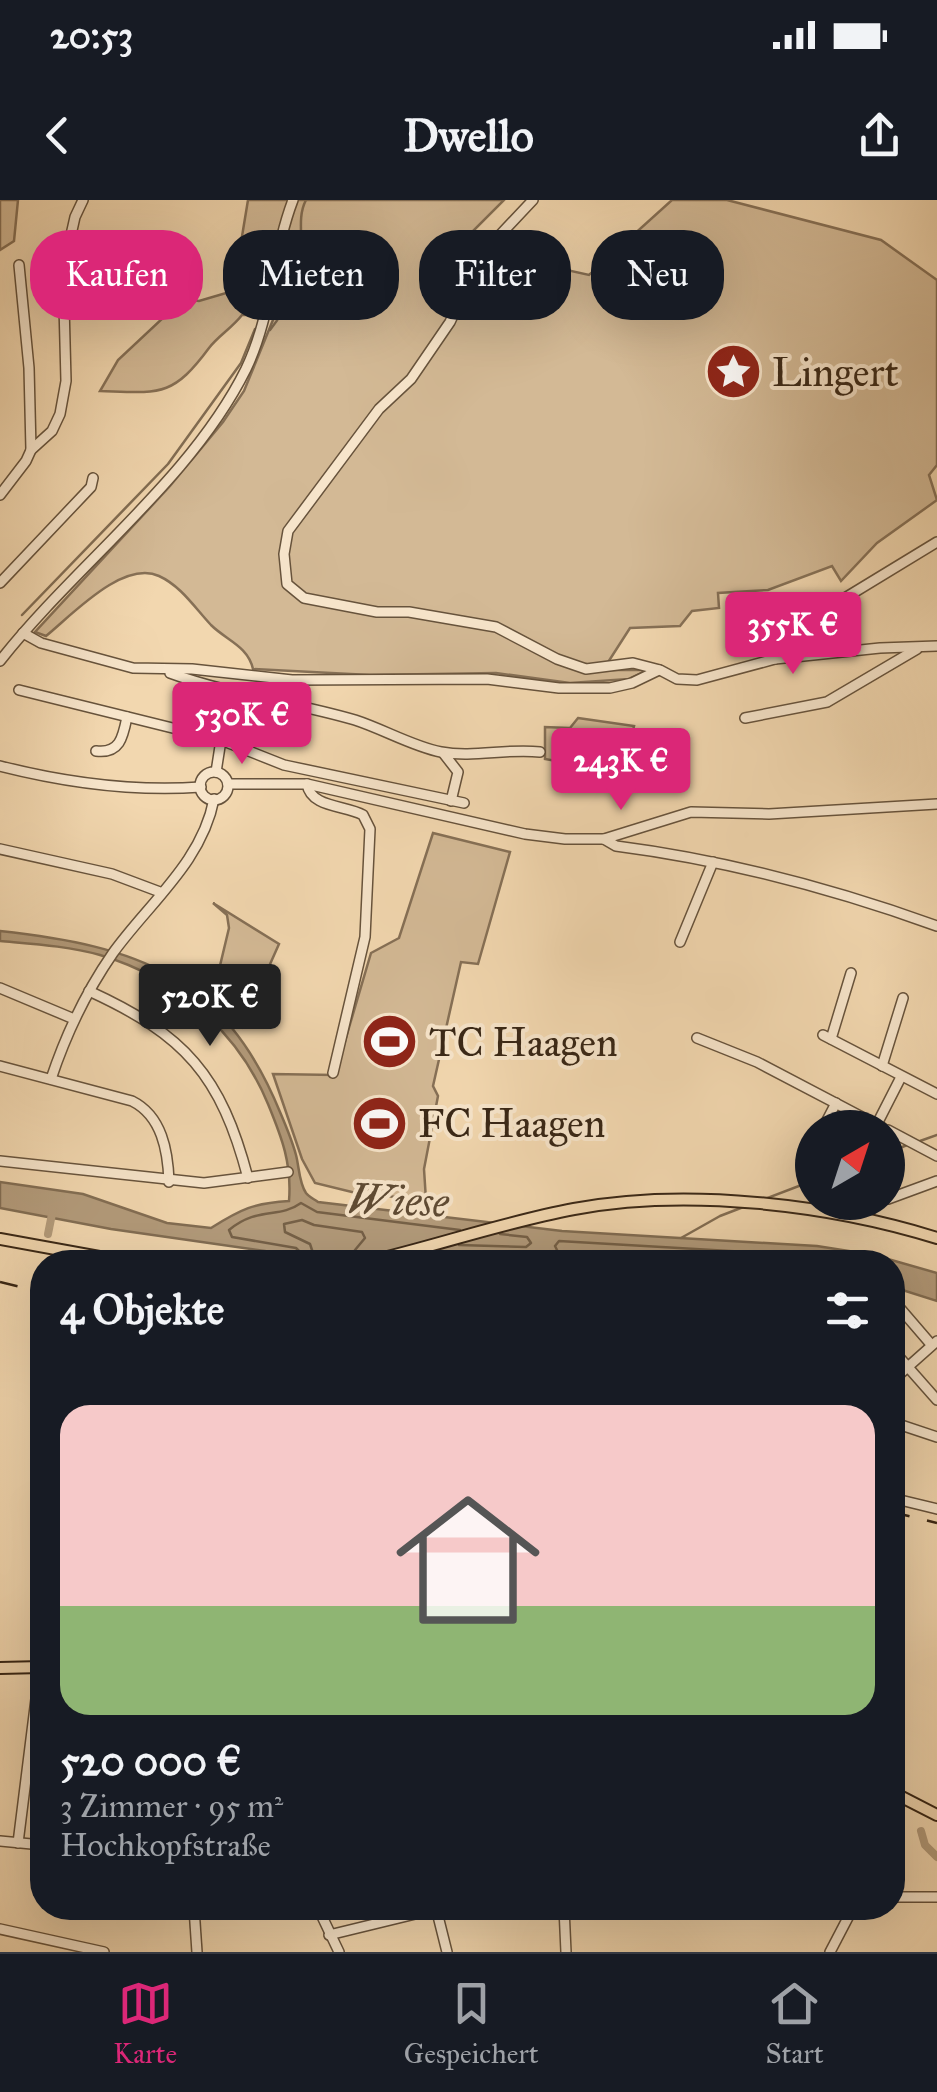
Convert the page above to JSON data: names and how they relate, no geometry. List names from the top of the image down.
{
  "water": ["Wiese"],
  "places": {
    "place": ["Lingert"],
    "sports": ["TC Haagen", "FC Haagen"]
  },
  "north": "top right",
  "page": {
    "status": "20:53",
    "header": "Dwello",
    "chip": [
      "Kaufen",
      "Mieten",
      "Filter",
      "Neu"
    ],
    "price": [
      "355K €",
      "530K €",
      "243K €",
      "520K €"
    ],
    "heading": "4 Objekte",
    "list": [
      {
        "name": "520 000 €",
        "note": "3 Zimmer · 95 m² · Hochkopfstraße"
      }
    ],
    "tabs": ["Karte", "Gespeichert", "Start"]
  }
}
